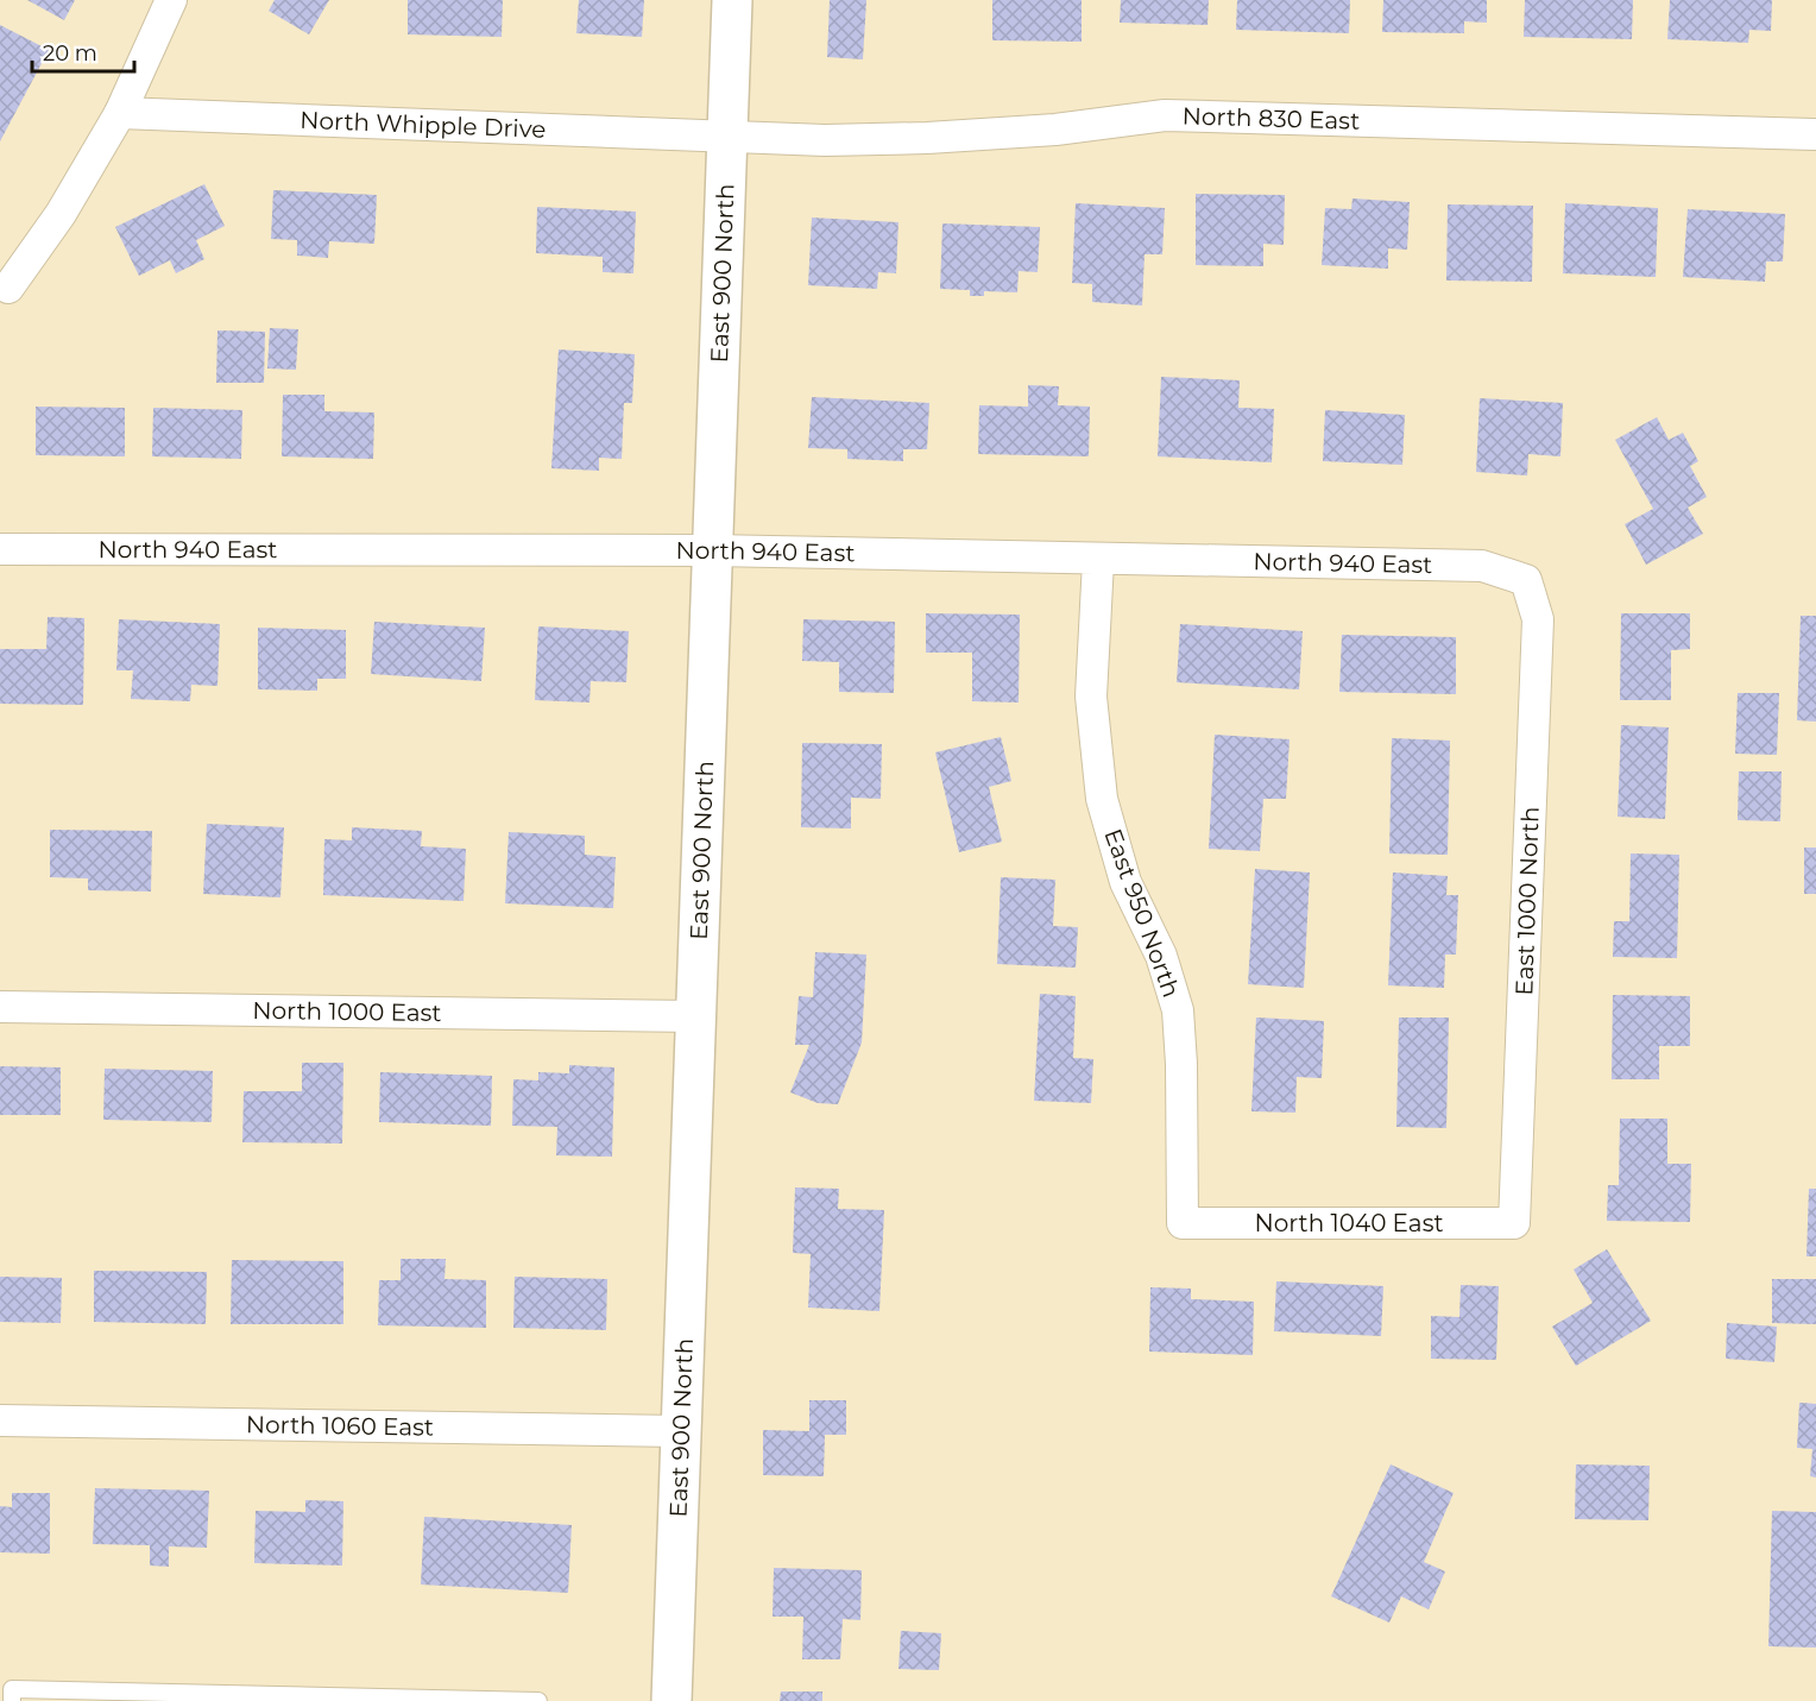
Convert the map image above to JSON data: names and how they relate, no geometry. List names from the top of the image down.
{
  "streets": {
    "street": [
      "North 830 East",
      "North Whipple Drive",
      "East 900 North",
      "North 940 East",
      "East 1000 North",
      "East 950 North",
      "North 1000 East",
      "North 1040 East",
      "North 1060 East"
    ]
  },
  "crossings": [
    ["North 830 East", "North Whipple Drive"],
    ["North 830 East", "East 900 North"],
    ["North Whipple Drive", "East 900 North"],
    ["East 900 North", "North 940 East"],
    ["East 900 North", "North 1000 East"],
    ["East 900 North", "North 1060 East"],
    ["North 940 East", "East 1000 North"],
    ["North 940 East", "East 950 North"],
    ["East 1000 North", "North 1040 East"],
    ["East 950 North", "North 1040 East"]
  ],
  "scale_bar": "20 m"
}
